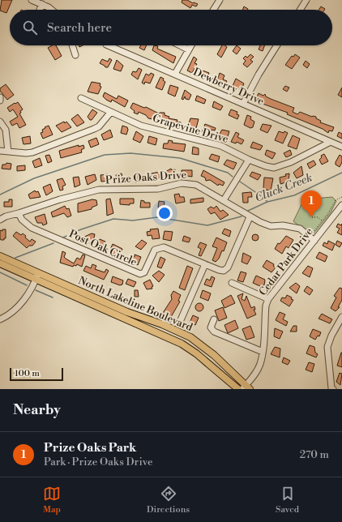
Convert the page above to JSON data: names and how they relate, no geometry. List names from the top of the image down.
{
  "streets": {
    "main road": ["North Lakeline Boulevard"],
    "street": [
      "Dewberry Drive",
      "Grapevine Drive",
      "Prize Oaks Drive",
      "Post Oak Circle",
      "Cedar Park Drive"
    ]
  },
  "crossings": [
    ["Dewberry Drive", "Grapevine Drive"],
    ["Prize Oaks Drive", "Post Oak Circle"],
    ["Prize Oaks Drive", "Cedar Park Drive"],
    ["Cedar Park Drive", "North Lakeline Boulevard"]
  ],
  "water": ["Cluck Creek"],
  "scale_bar": "100 m",
  "page": {
    "search": "Search here",
    "pins": "1",
    "scale": "100 m",
    "heading": "Nearby",
    "list": [
      {
        "mark": "1",
        "name": "Prize Oaks Park",
        "note": "Park · Prize Oaks Drive",
        "value": "270 m"
      }
    ],
    "nav": ["Map", "Directions", "Saved"]
  }
}
